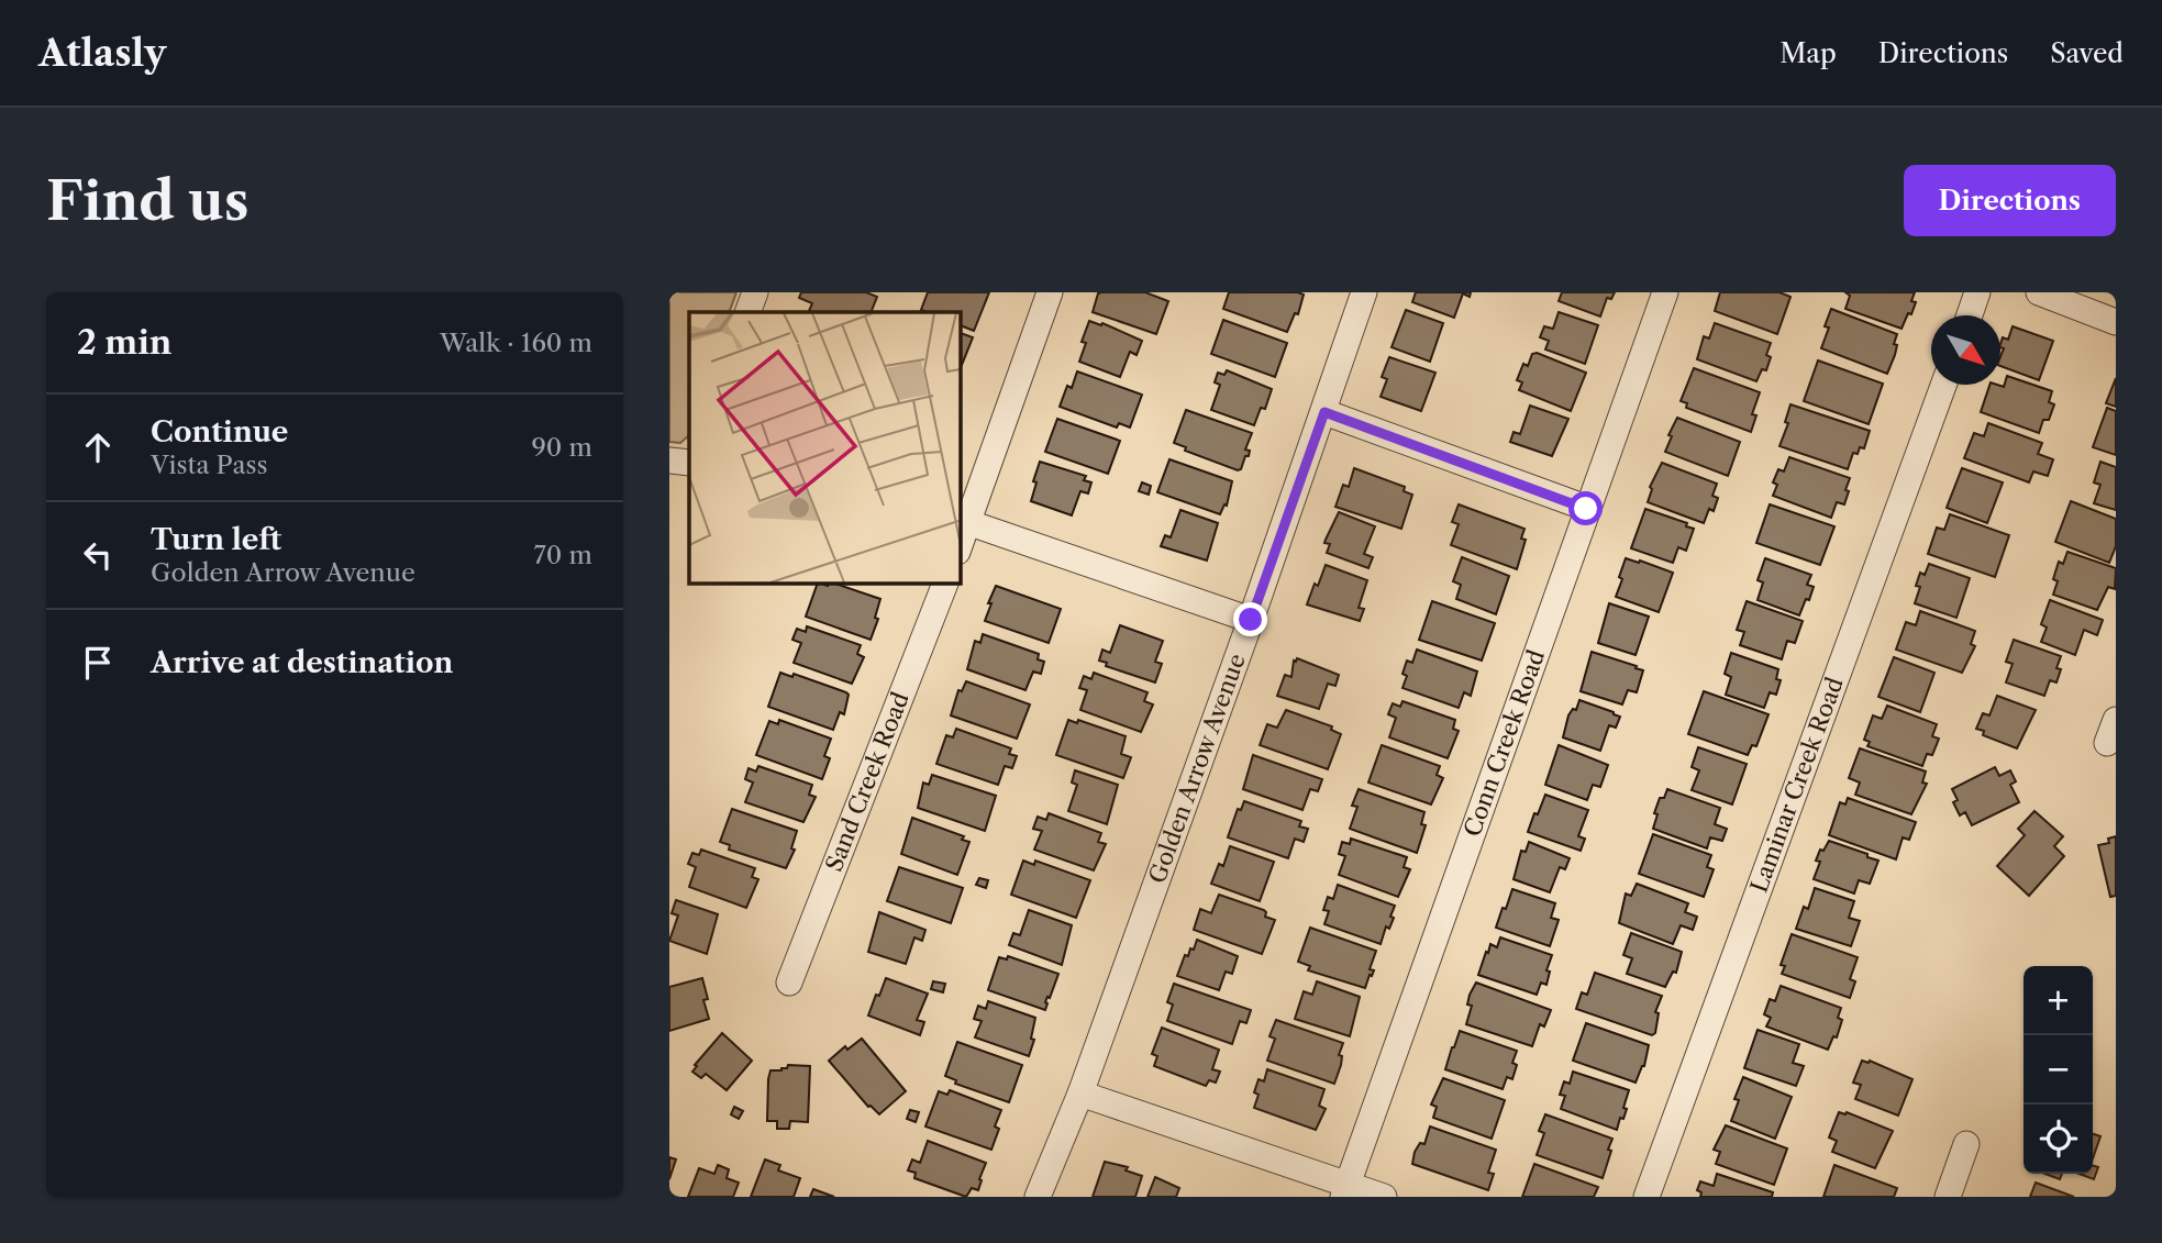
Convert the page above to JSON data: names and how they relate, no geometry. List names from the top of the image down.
{
  "streets": {
    "street": [
      "Conn Creek Road",
      "Golden Arrow Avenue",
      "Sand Creek Road",
      "Laminar Creek Road"
    ]
  },
  "north": "bottom right",
  "page": {
    "header": "Atlasly",
    "nav": ["Map", "Directions", "Saved"],
    "buttons": "Directions",
    "title": "Find us",
    "heading": ["2 min", "Walk · 160 m"],
    "list": [
      ["Continue", "Vista Pass", "90 m"],
      ["Turn left", "Golden Arrow Avenue", "70 m"],
      "Arrive at destination"
    ],
    "map_buttons": ["+", "−"]
  }
}
